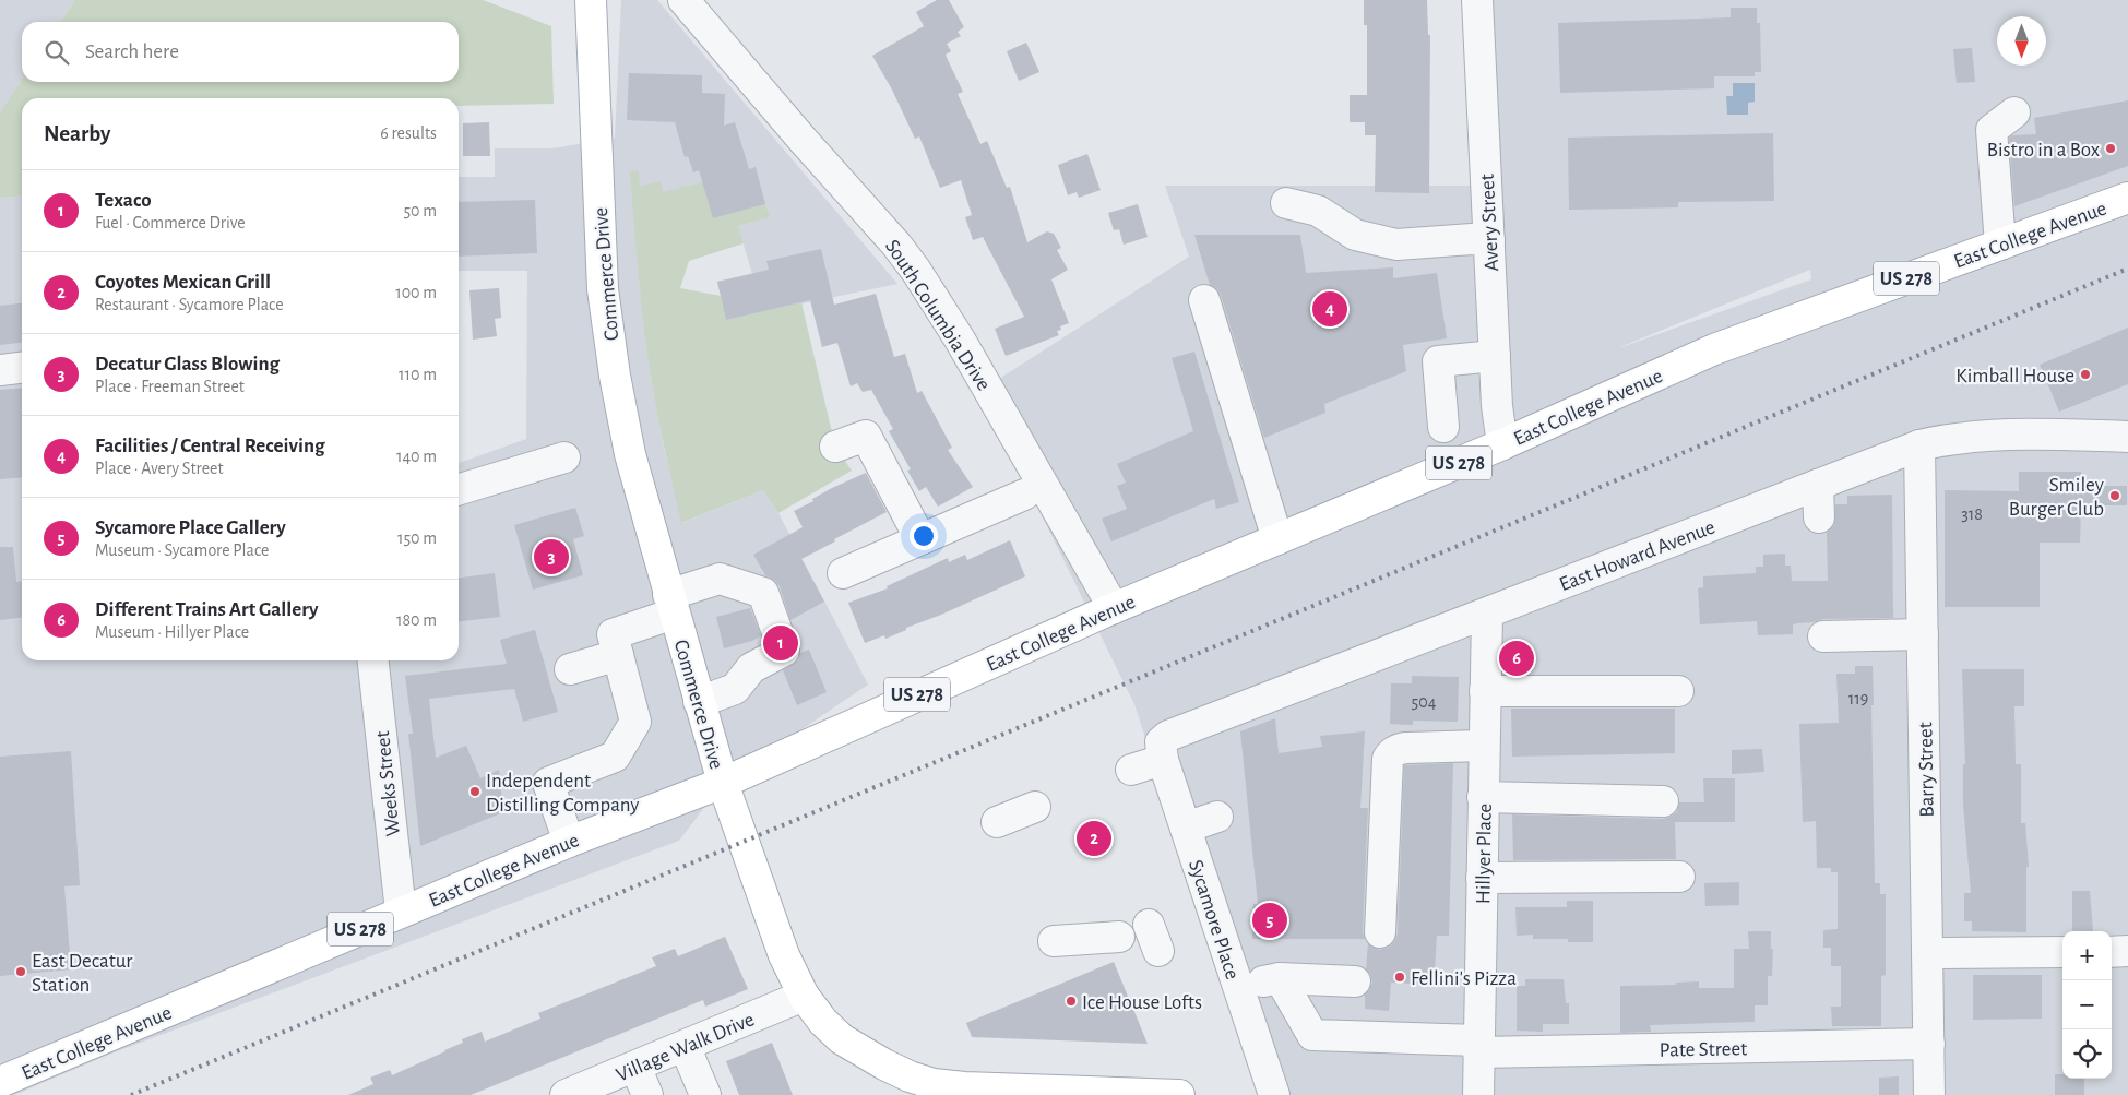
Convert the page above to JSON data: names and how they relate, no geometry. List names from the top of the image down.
{
  "streets": {
    "main road": ["East College Avenue", "Commerce Drive", "US 278"],
    "street": [
      "Avery Street",
      "South Columbia Drive",
      "East Howard Avenue",
      "Barry Street",
      "Weeks Street",
      "Hillyer Place",
      "Sycamore Place",
      "Village Walk Drive",
      "Pate Street"
    ]
  },
  "crossings": [
    ["Avery Street", "East College Avenue"],
    ["East College Avenue", "Commerce Drive"],
    ["East College Avenue", "South Columbia Drive"],
    ["East College Avenue", "Weeks Street"],
    ["Commerce Drive", "Village Walk Drive"],
    ["East Howard Avenue", "Barry Street"],
    ["East Howard Avenue", "Hillyer Place"],
    ["East Howard Avenue", "Sycamore Place"],
    ["Barry Street", "Pate Street"],
    ["Hillyer Place", "Pate Street"]
  ],
  "places": [
    "Bistro in a Box",
    "Kimball House",
    "Smiley Burger Club",
    "Independent Distilling Company",
    "East Decatur Station",
    "Fellini's Pizza",
    "Ice House Lofts"
  ],
  "house_numbers": ["318", "119", "504"],
  "north": "bottom",
  "page": {
    "search": "Search here",
    "heading": ["Nearby", "6 results"],
    "list": [
      {
        "mark": "1",
        "name": "Texaco",
        "note": "Fuel · Commerce Drive",
        "value": "50 m"
      },
      {
        "mark": "2",
        "name": "Coyotes Mexican Grill",
        "note": "Restaurant · Sycamore Place",
        "value": "100 m"
      },
      {
        "mark": "3",
        "name": "Decatur Glass Blowing",
        "note": "Place · Freeman Street",
        "value": "110 m"
      },
      {
        "mark": "4",
        "name": "Facilities / Central Receiving",
        "note": "Place · Avery Street",
        "value": "140 m"
      },
      {
        "mark": "5",
        "name": "Sycamore Place Gallery",
        "note": "Museum · Sycamore Place",
        "value": "150 m"
      },
      {
        "mark": "6",
        "name": "Different Trains Art Gallery",
        "note": "Museum · Hillyer Place",
        "value": "180 m"
      }
    ],
    "pins": [
      "4",
      "3",
      "1",
      "6",
      "2",
      "5"
    ],
    "map_buttons": ["+", "−"]
  }
}
